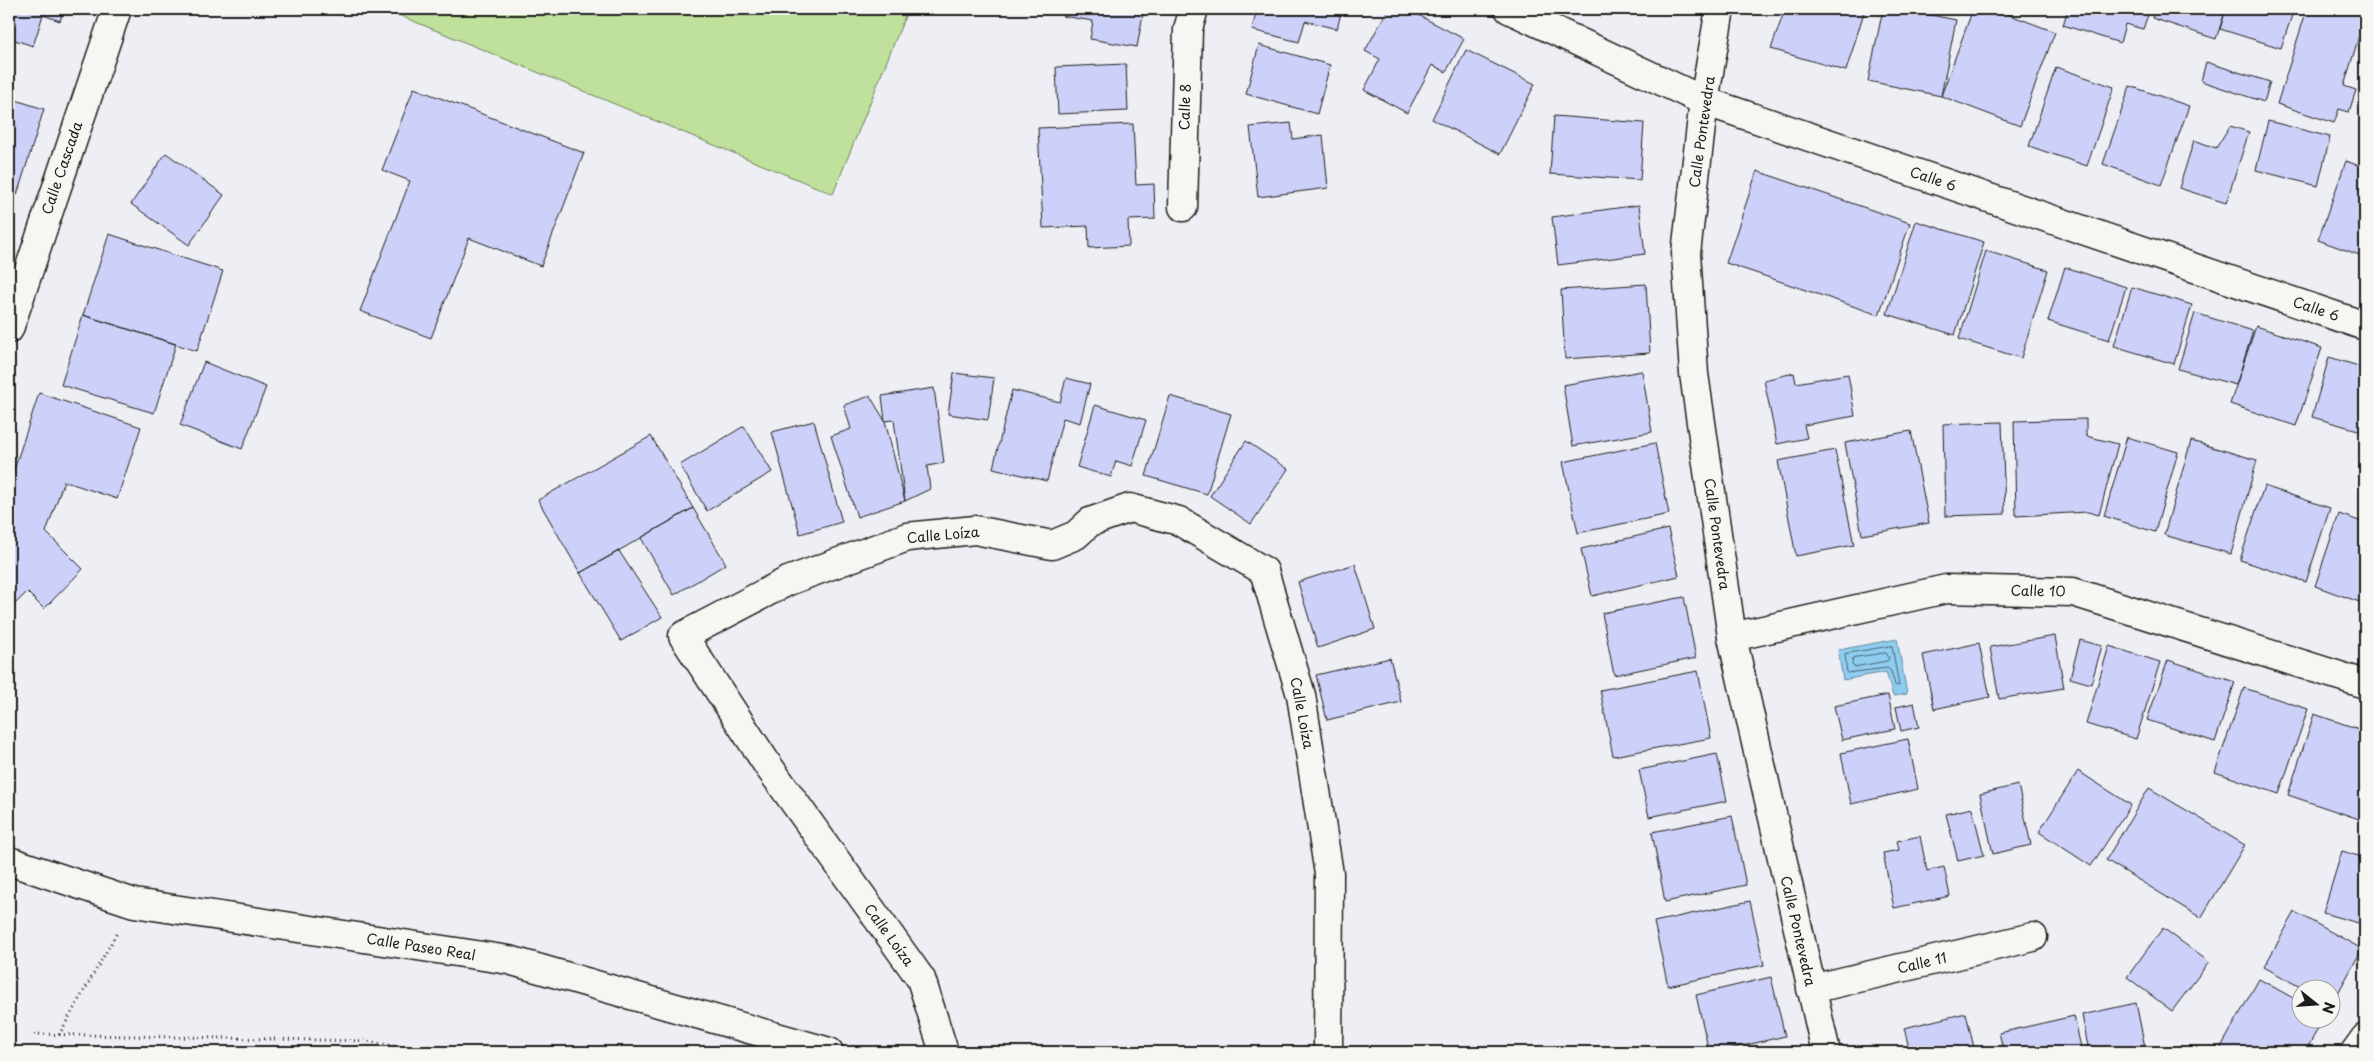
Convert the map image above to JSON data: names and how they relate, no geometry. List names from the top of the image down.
{
  "streets": {
    "street": [
      "Calle 8",
      "Calle Pontevedra",
      "Calle Cascada",
      "Calle 6",
      "Calle Loíza",
      "Calle 10",
      "Calle Paseo Real",
      "Calle 11"
    ]
  },
  "crossings": [
    ["Calle Pontevedra", "Calle 6"],
    ["Calle Pontevedra", "Calle 10"],
    ["Calle Pontevedra", "Calle 11"]
  ],
  "north": "right"
}
